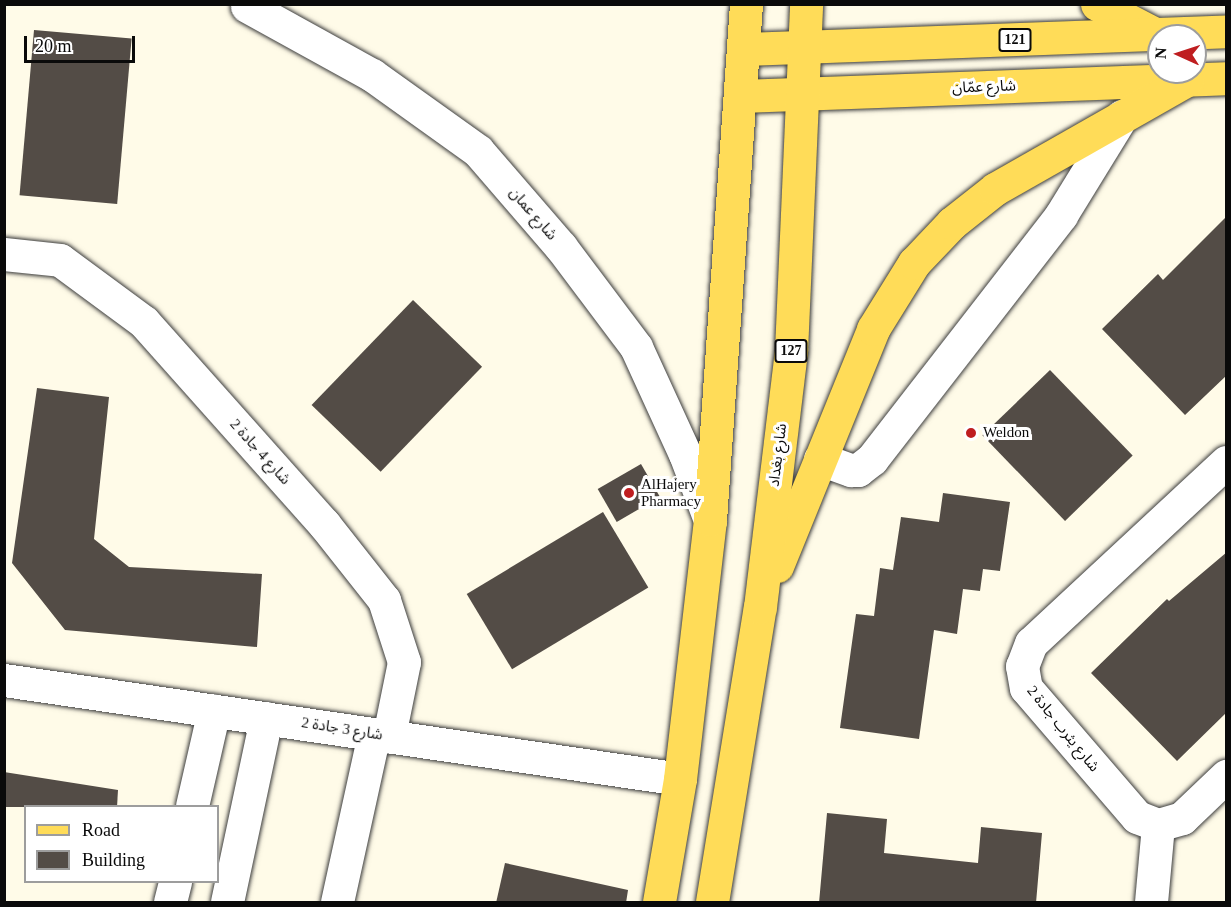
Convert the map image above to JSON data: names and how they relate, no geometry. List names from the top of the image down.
{
  "streets": {
    "main road": [
      "121",
      "شارع عمّان",
      "127",
      "شارع بغداد"
    ],
    "street": [
      "شارع عمان",
      "شارع 4 جادة 2",
      "شارع 3 جادة 2",
      "شارع يثرب جادة 2"
    ]
  },
  "crossings": [
    ["121", "شارع بغداد"],
    ["شارع عمّان", "شارع بغداد"],
    ["شارع 4 جادة 2", "شارع 3 جادة 2"]
  ],
  "places": ["Weldon", "AlHajery Pharmacy"],
  "legend": ["Road", "Building"],
  "scale_bar": "20 m",
  "north": "left"
}
